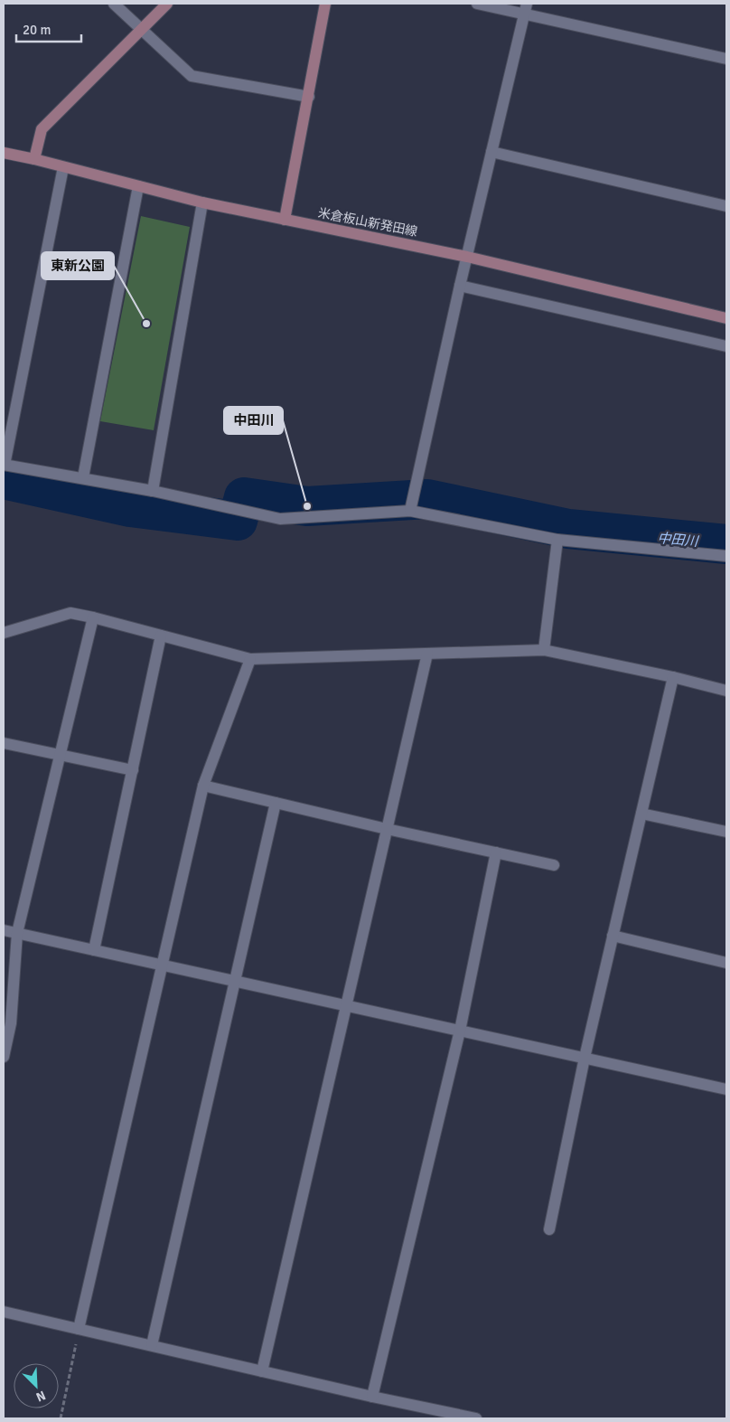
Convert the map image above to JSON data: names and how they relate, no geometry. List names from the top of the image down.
{
  "streets": {
    "main road": ["米倉板山新発田線"]
  },
  "water": ["中田川"],
  "places": ["東新公園", "中田川"],
  "scale_bar": "20 m",
  "north": "bottom right"
}
